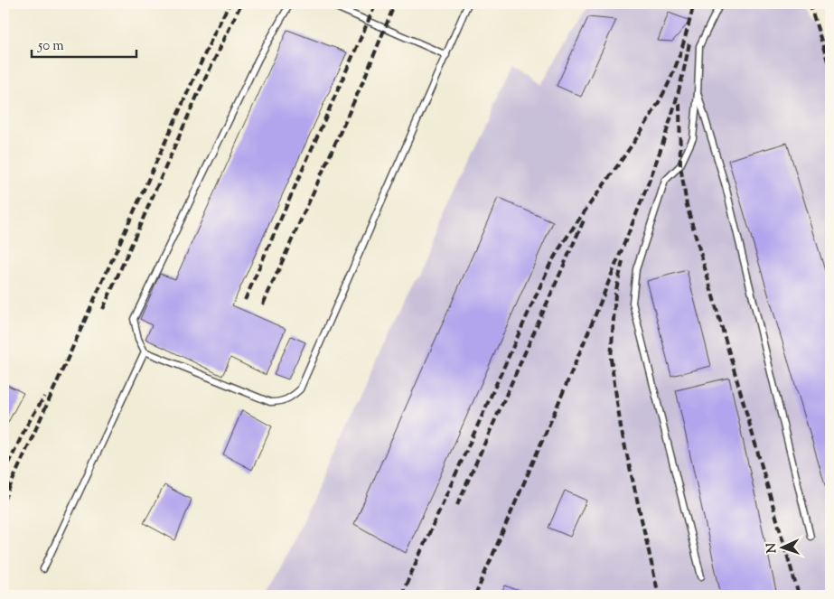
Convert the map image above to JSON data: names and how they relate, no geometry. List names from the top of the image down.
{
  "scale_bar": "50 m",
  "north": "left"
}
